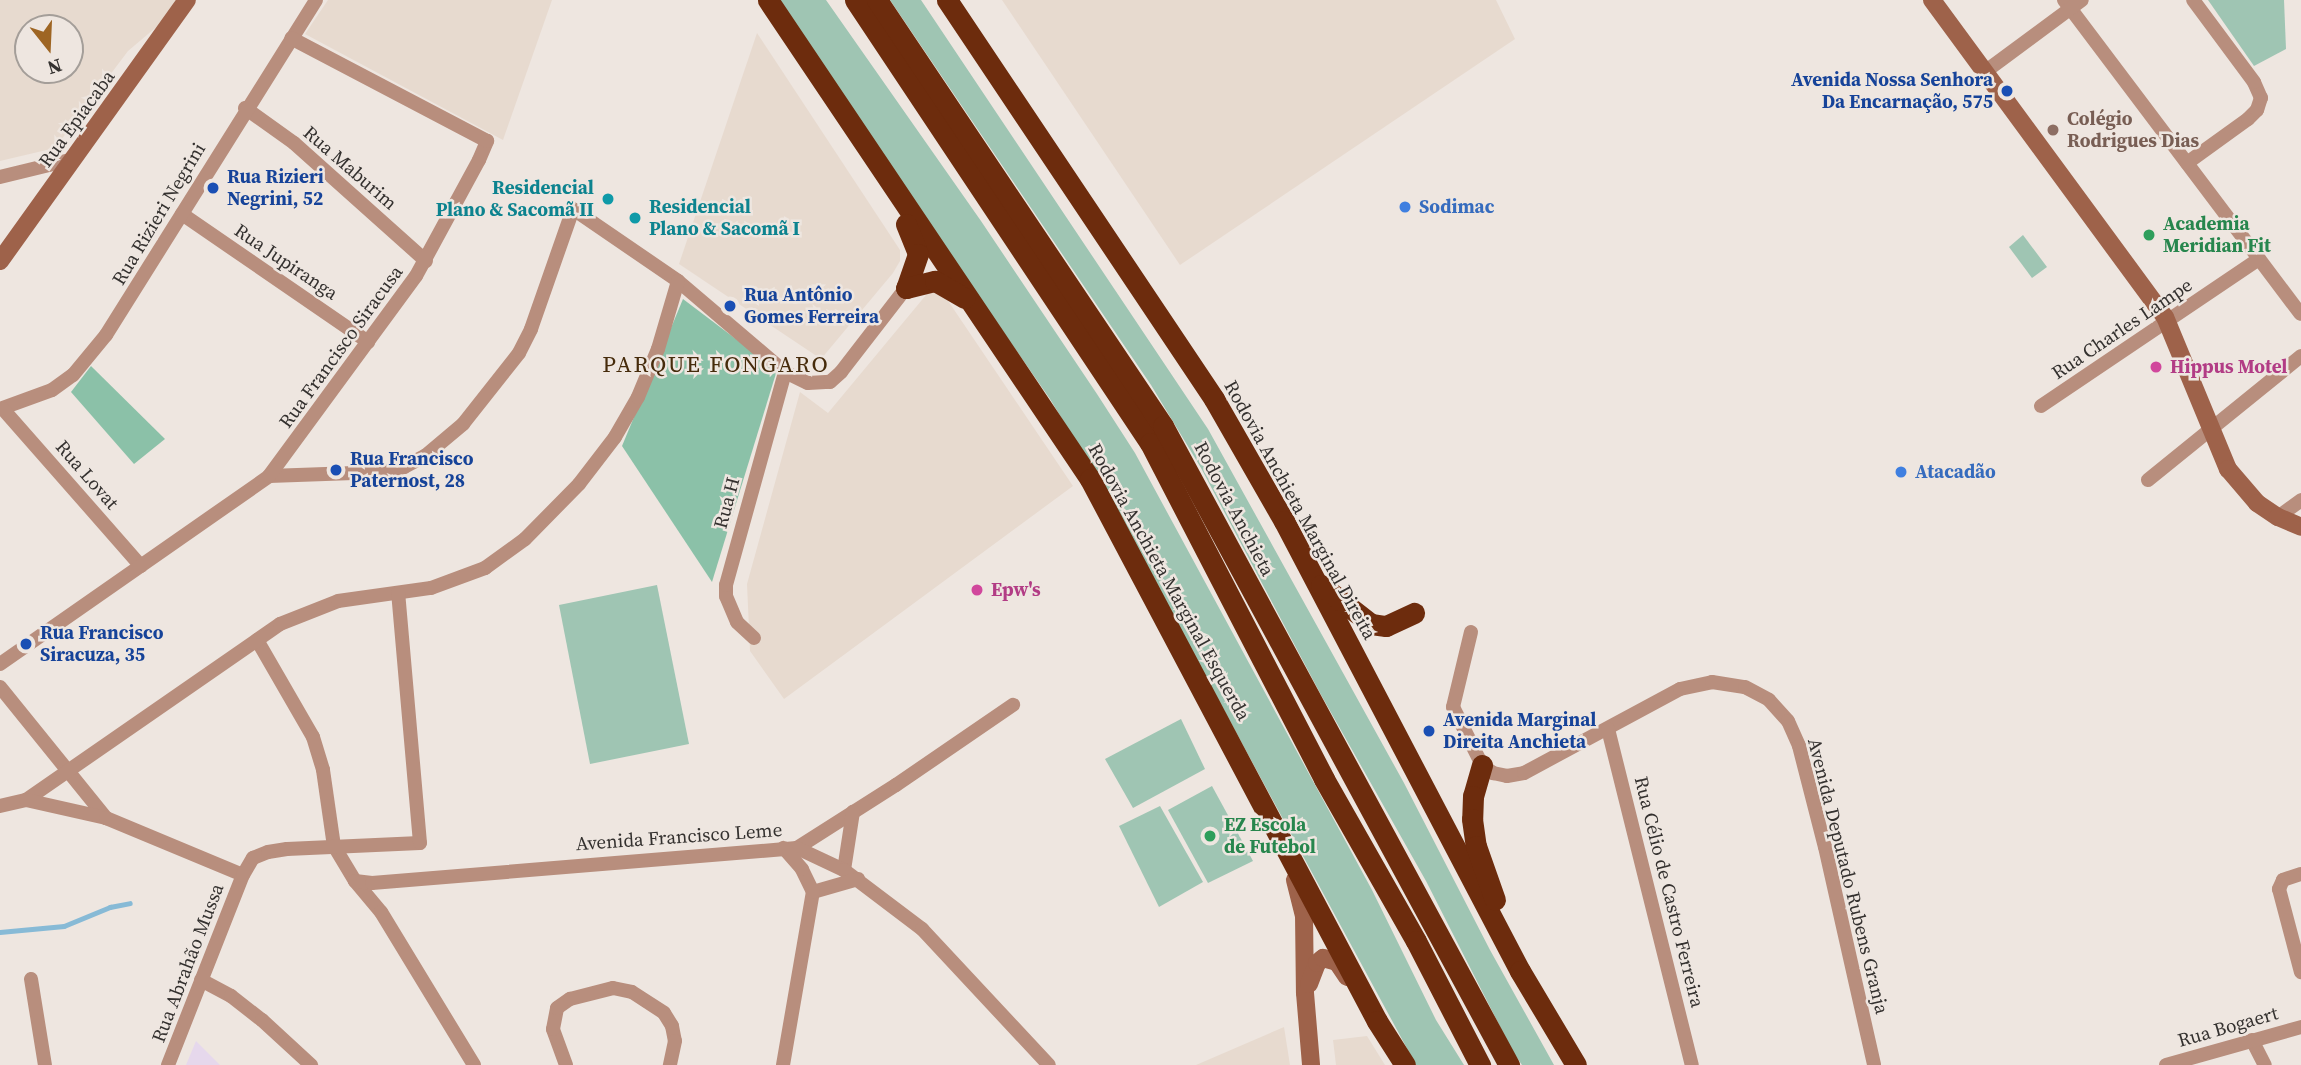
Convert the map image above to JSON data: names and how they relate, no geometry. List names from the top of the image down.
{
  "streets": {
    "highway": ["Rodovia Anchieta", "Rodovia Anchieta Marginal Direita", "Rodovia Anchieta Marginal Esquerda"],
    "street": [
      "Rua Epiacaba",
      "Rua Maburim",
      "Rua Rizieri Negrini",
      "Rua Jupiranga",
      "Rua Charles Lampe",
      "Rua Francisco Siracusa",
      "Rua Lovat",
      "Rua H",
      "Avenida Francisco Leme",
      "Avenida Deputado Rubens Granja",
      "Rua Célio de Castro Ferreira",
      "Rua Abrahão Mussa",
      "Rua Bogaert"
    ]
  },
  "crossings": [
    ["Rua Maburim", "Rua Rizieri Negrini"],
    ["Rua Maburim", "Rua Francisco Siracusa"],
    ["Rua Rizieri Negrini", "Rua Jupiranga"],
    ["Rua Rizieri Negrini", "Rua Francisco Siracusa"],
    ["Rua Rizieri Negrini", "Rua Lovat"],
    ["Rua Jupiranga", "Rua Francisco Siracusa"],
    ["Rua Francisco Siracusa", "Rua Lovat"],
    ["Avenida Deputado Rubens Granja", "Rua Célio de Castro Ferreira"]
  ],
  "districts": ["PARQUE FONGARO"],
  "places": [
    "Avenida Nossa Senhora Da Encarnação, 575",
    "Colégio Rodrigues Dias",
    "Rua Rizieri Negrini, 52",
    "Residencial Plano & Sacomã II",
    "Sodimac",
    "Residencial Plano & Sacomã I",
    "Academia Meridian Fit",
    "Rua Antônio Gomes Ferreira",
    "Hippus Motel",
    "Rua Francisco Paternost, 28",
    "Atacadão",
    "Epw's",
    "Rua Francisco Siracuza, 35",
    "Avenida Marginal Direita Anchieta",
    "EZ Escola de Futebol"
  ],
  "north": "bottom"
}
